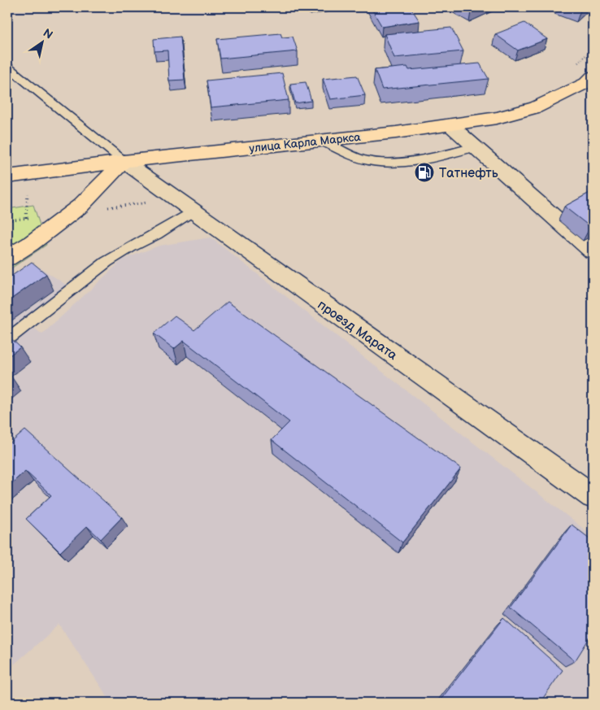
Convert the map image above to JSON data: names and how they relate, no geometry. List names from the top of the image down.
{
  "streets": {
    "main road": ["улица Карла Маркса"],
    "street": ["проезд Марата"]
  },
  "crossings": [
    ["улица Карла Маркса", "проезд Марата"]
  ],
  "places": {
    "fuel station": ["Татнефть"]
  },
  "north": "top right"
}
